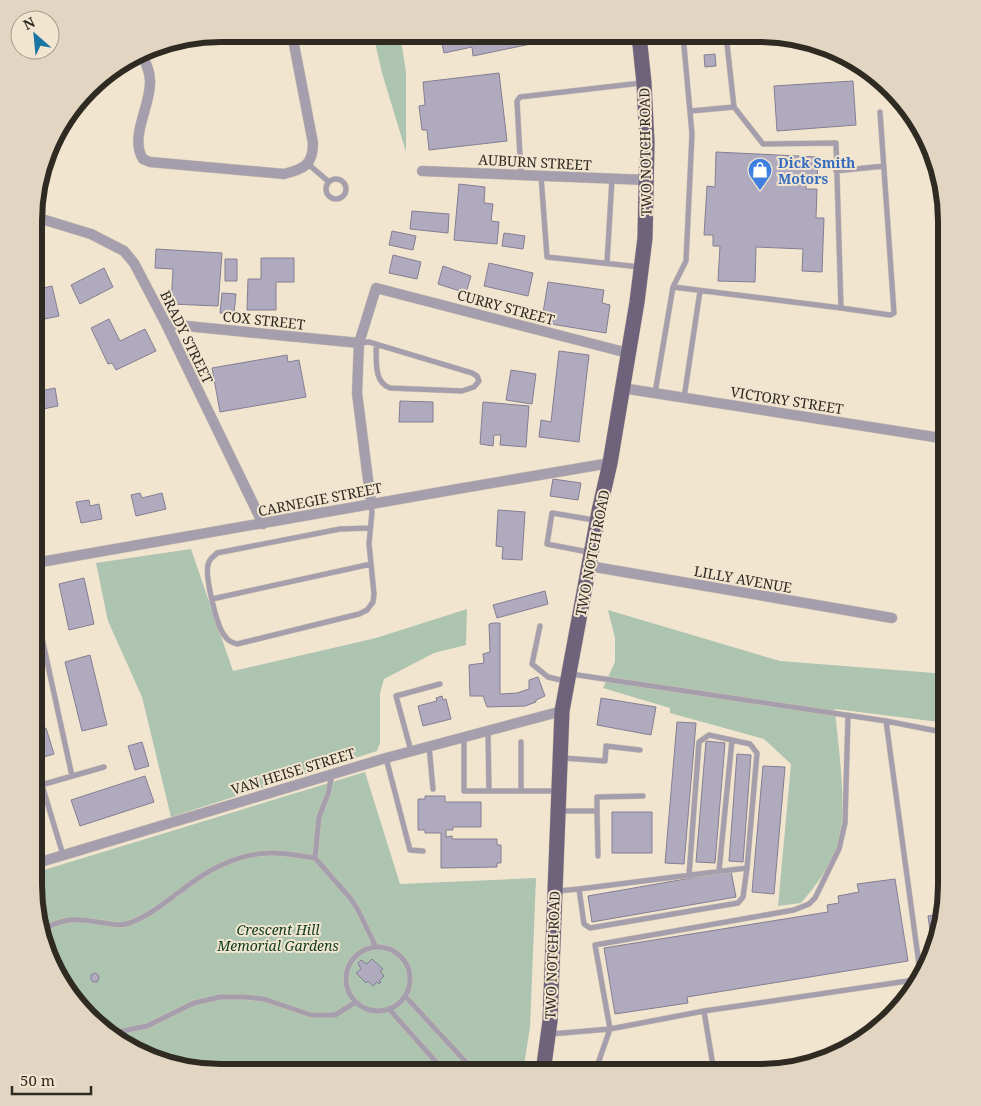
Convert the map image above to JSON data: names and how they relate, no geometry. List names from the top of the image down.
{
  "streets": {
    "main road": ["TWO NOTCH ROAD"],
    "street": [
      "AUBURN STREET",
      "CURRY STREET",
      "COX STREET",
      "BRADY STREET",
      "VICTORY STREET",
      "CARNEGIE STREET",
      "LILLY AVENUE",
      "VAN HEISE STREET"
    ]
  },
  "crossings": [
    ["TWO NOTCH ROAD", "AUBURN STREET"],
    ["TWO NOTCH ROAD", "CURRY STREET"],
    ["TWO NOTCH ROAD", "VICTORY STREET"],
    ["TWO NOTCH ROAD", "CARNEGIE STREET"],
    ["TWO NOTCH ROAD", "LILLY AVENUE"],
    ["TWO NOTCH ROAD", "VAN HEISE STREET"],
    ["CURRY STREET", "COX STREET"],
    ["COX STREET", "BRADY STREET"],
    ["BRADY STREET", "CARNEGIE STREET"]
  ],
  "parks": ["Crescent Hill Memorial Gardens"],
  "places": {
    "shop": ["Dick Smith Motors"]
  },
  "scale_bar": "50 m",
  "north": "top left"
}
